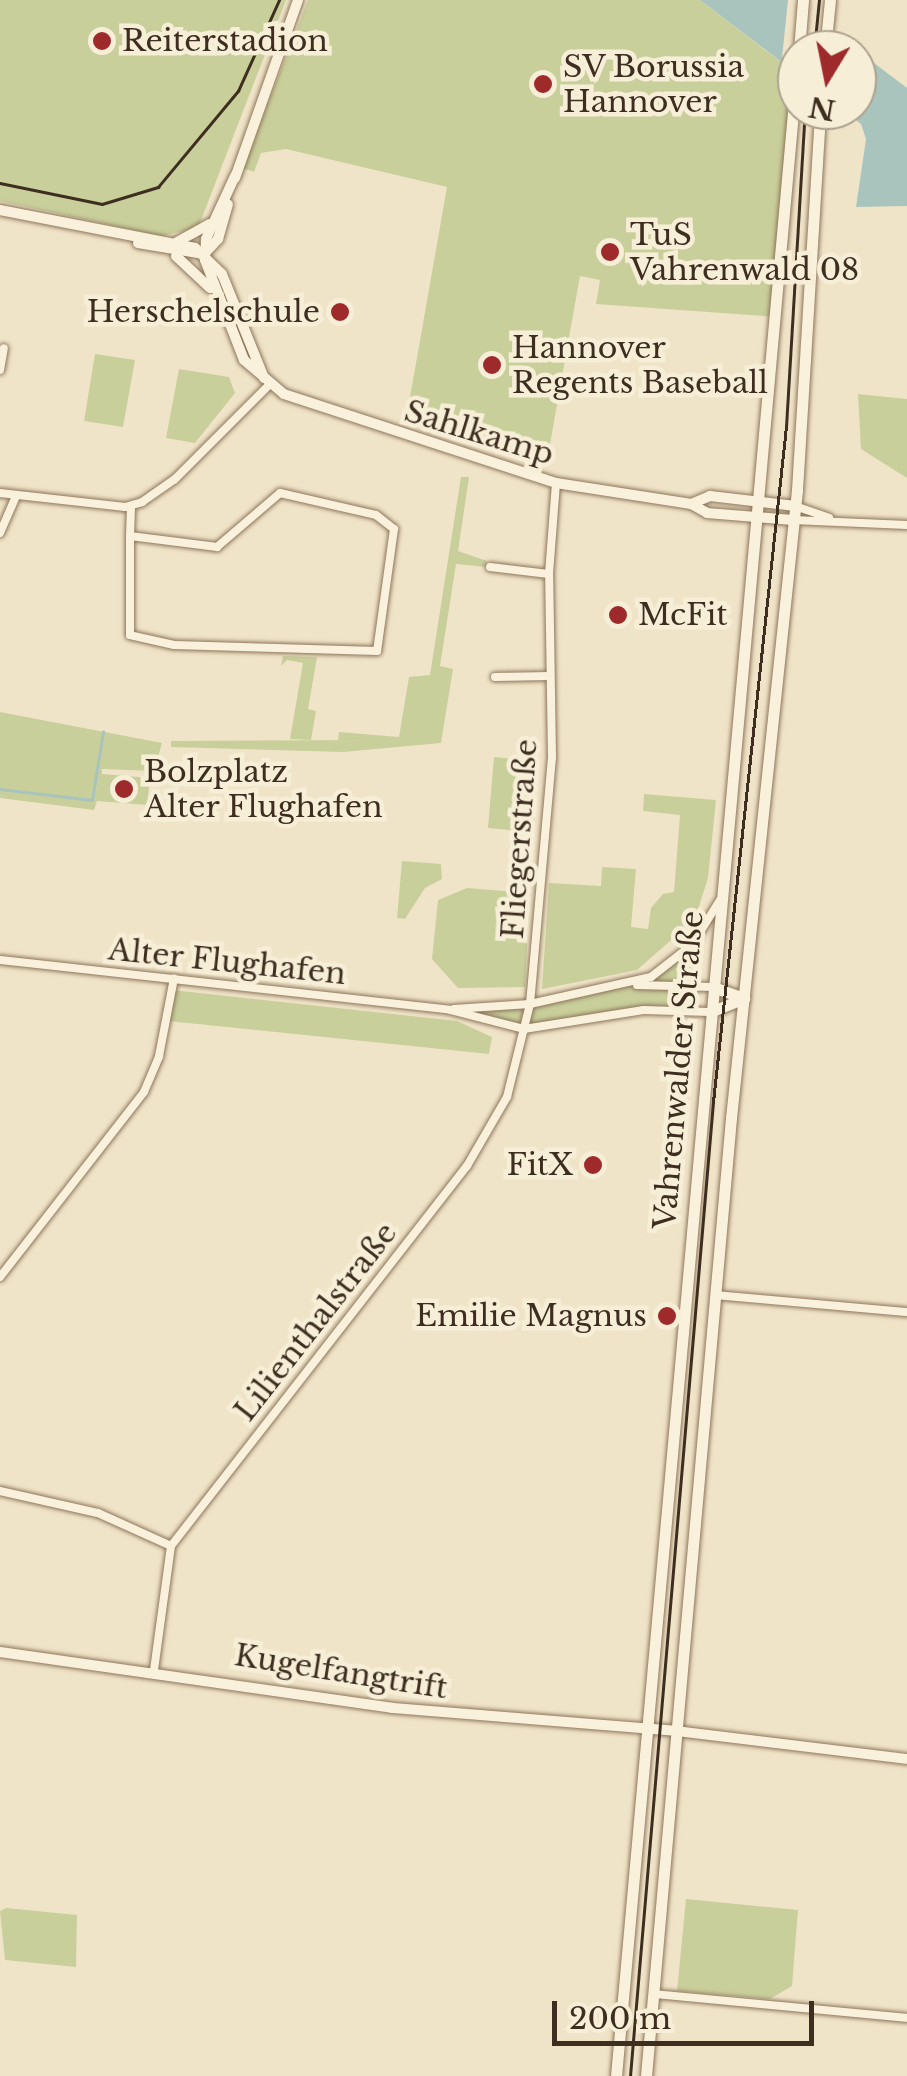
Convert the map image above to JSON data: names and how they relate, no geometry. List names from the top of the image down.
{
  "streets": {
    "main road": ["Vahrenwalder Straße"],
    "street": [
      "Sahlkamp",
      "Fliegerstraße",
      "Alter Flughafen",
      "Lilienthalstraße",
      "Kugelfangtrift"
    ]
  },
  "crossings": [
    ["Sahlkamp", "Fliegerstraße"],
    ["Sahlkamp", "Vahrenwalder Straße"],
    ["Fliegerstraße", "Alter Flughafen"],
    ["Fliegerstraße", "Lilienthalstraße"],
    ["Alter Flughafen", "Vahrenwalder Straße"],
    ["Alter Flughafen", "Lilienthalstraße"],
    ["Vahrenwalder Straße", "Kugelfangtrift"]
  ],
  "places": [
    "Reiterstadion",
    "SV Borussia Hannover",
    "TuS Vahrenwald 08",
    "Herschelschule",
    "Hannover Regents Baseball",
    "McFit",
    "Bolzplatz Alter Flughafen",
    "FitX",
    "Emilie Magnus"
  ],
  "scale_bar": "200 m",
  "north": "bottom"
}
